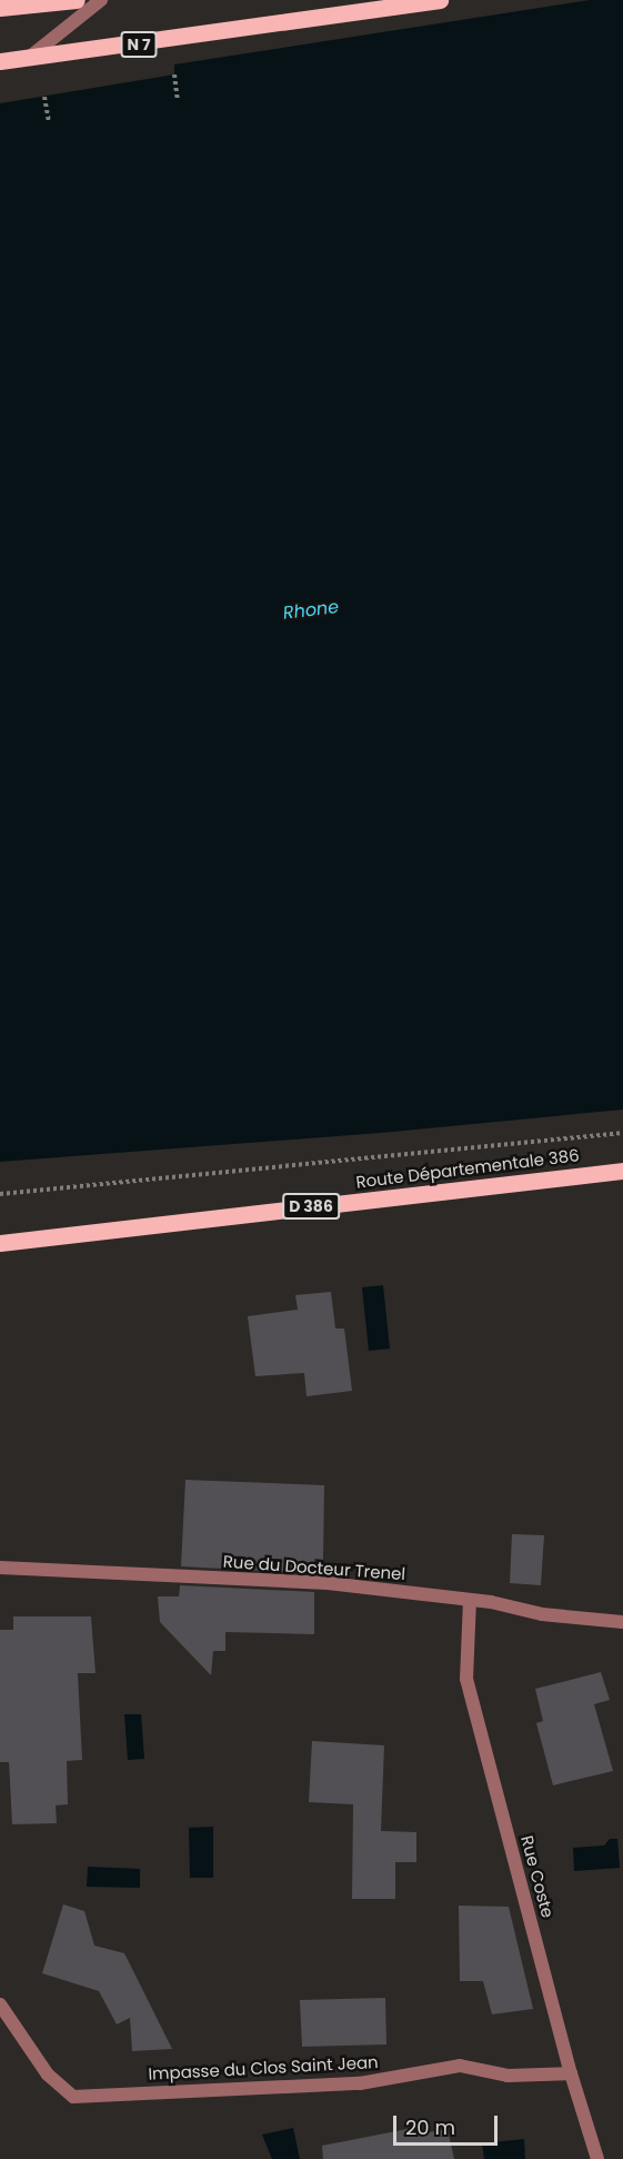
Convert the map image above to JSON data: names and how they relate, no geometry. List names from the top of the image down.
{
  "streets": {
    "main road": ["N 7", "Route Départementale 386", "D 386"],
    "street": ["Rue du Docteur Trenel", "Rue Coste", "Impasse du Clos Saint Jean"]
  },
  "crossings": [
    ["Rue du Docteur Trenel", "Rue Coste"],
    ["Rue Coste", "Impasse du Clos Saint Jean"]
  ],
  "water": ["Rhone"],
  "scale_bar": "20 m"
}
